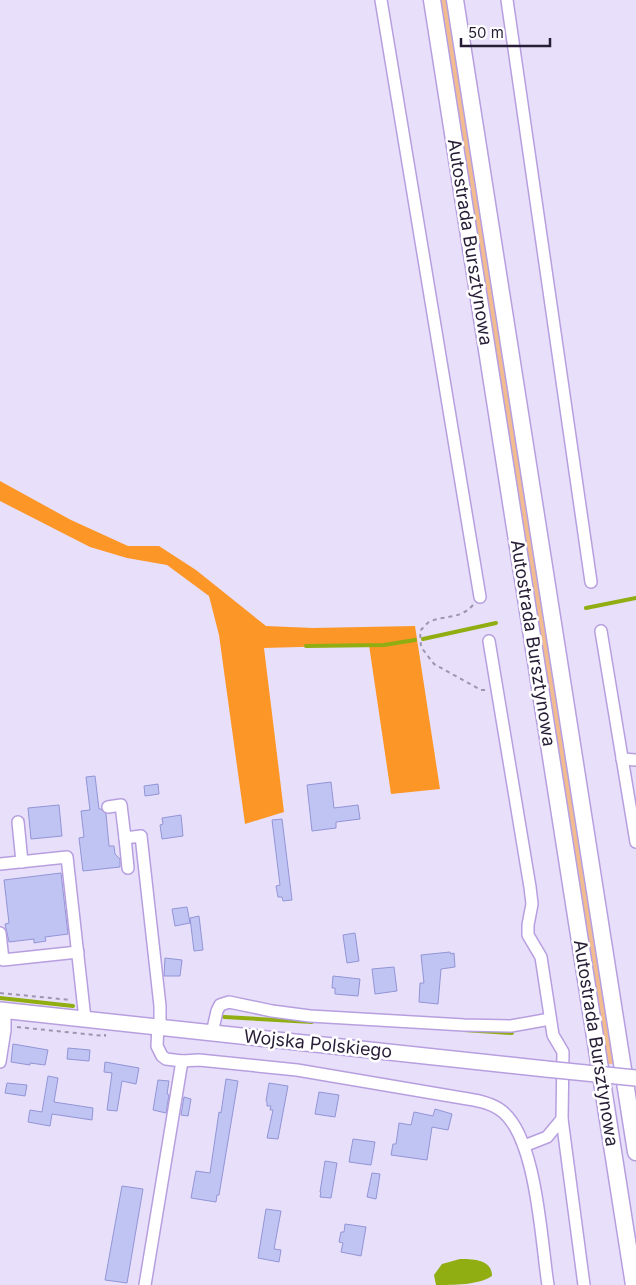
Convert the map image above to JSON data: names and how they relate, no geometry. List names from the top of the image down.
{
  "streets": {
    "highway": ["Autostrada Bursztynowa"],
    "main road": ["Wojska Polskiego"]
  },
  "scale_bar": "50 m"
}
